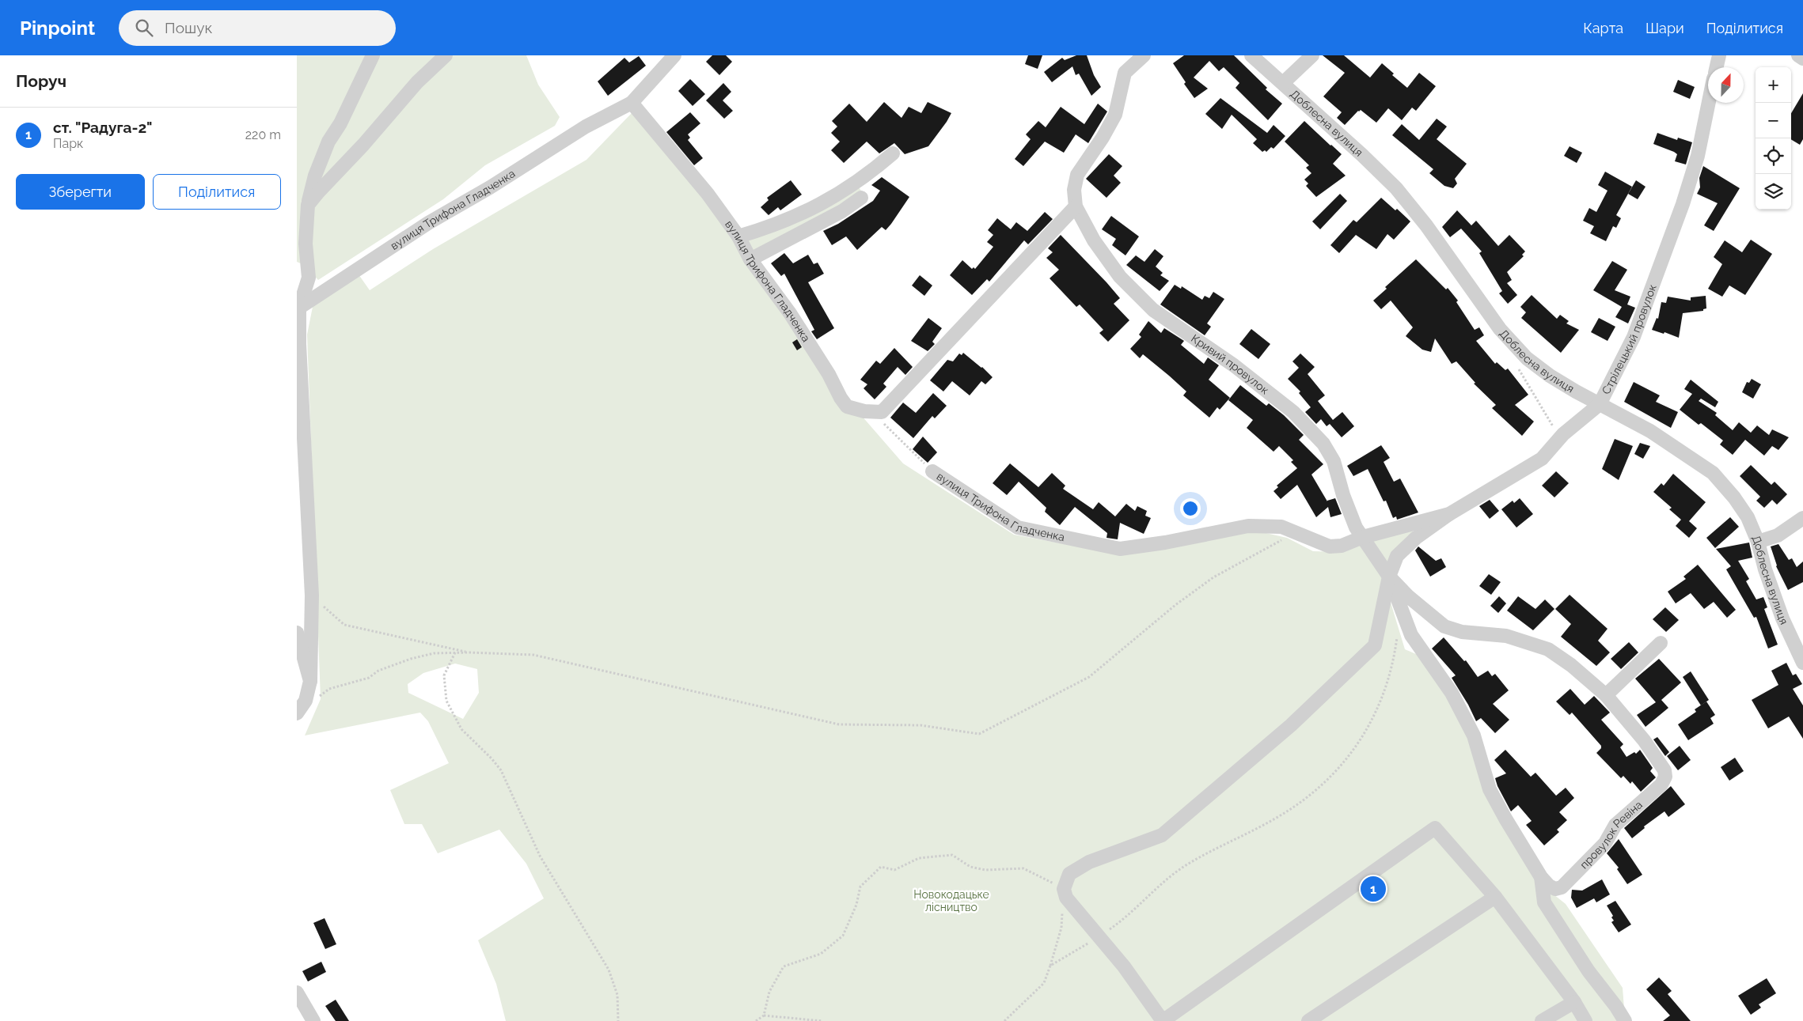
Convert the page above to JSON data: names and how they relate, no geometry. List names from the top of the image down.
{
  "streets": {
    "street": [
      "Доблесна вулиця",
      "вулиця Трифона Гладченка",
      "Стрілецький провулок",
      "Кривий провулок",
      "провулок Ревіна"
    ]
  },
  "crossings": [
    ["Доблесна вулиця", "Стрілецький провулок"],
    ["вулиця Трифона Гладченка", "Стрілецький провулок"],
    ["вулиця Трифона Гладченка", "Кривий провулок"],
    ["вулиця Трифона Гладченка", "провулок Ревіна"],
    ["Стрілецький провулок", "Кривий провулок"],
    ["Стрілецький провулок", "провулок Ревіна"],
    ["Кривий провулок", "провулок Ревіна"]
  ],
  "parks": ["Новокодацьке лісництво"],
  "north": "top",
  "page": {
    "header": "Pinpoint",
    "search": "Пошук",
    "nav": ["Карта", "Шари", "Поділитися"],
    "heading": "Поруч",
    "map_buttons": ["+", "−"],
    "list": [
      {
        "mark": "1",
        "name": "ст. \"Радуга-2\"",
        "note": "Парк",
        "value": "220 m"
      }
    ],
    "buttons": ["Зберегти", "Поділитися"],
    "pins": "1"
  }
}
